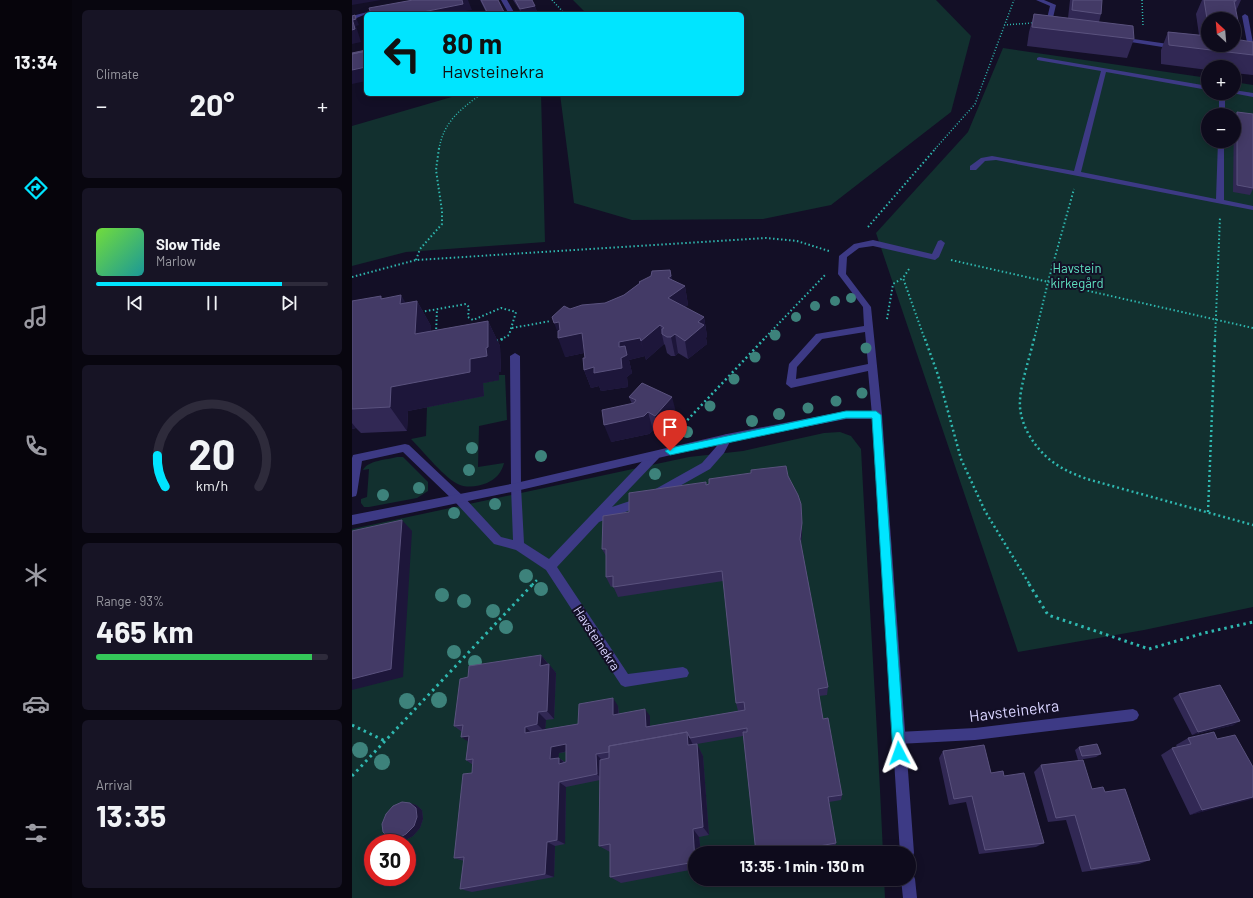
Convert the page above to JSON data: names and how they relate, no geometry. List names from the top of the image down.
{
  "streets": {
    "street": ["Havsteinekra"]
  },
  "parks": ["Havstein kirkegård"],
  "north": "top left",
  "page": {
    "tabs": "13:34",
    "tile": [
      "Climate",
      ["Range · 93%", "465 km"],
      ["Arrival", "13:35"]
    ],
    "map_buttons": ["+", "−"],
    "turn": ["80 m", "Havsteinekra"],
    "heat": ["−", "20°", "+"],
    "song": ["Slow Tide", "Marlow"],
    "limit": "30",
    "trip": "13:35 · 1 min · 130 m",
    "gauge": ["20", "km/h"]
  }
}
